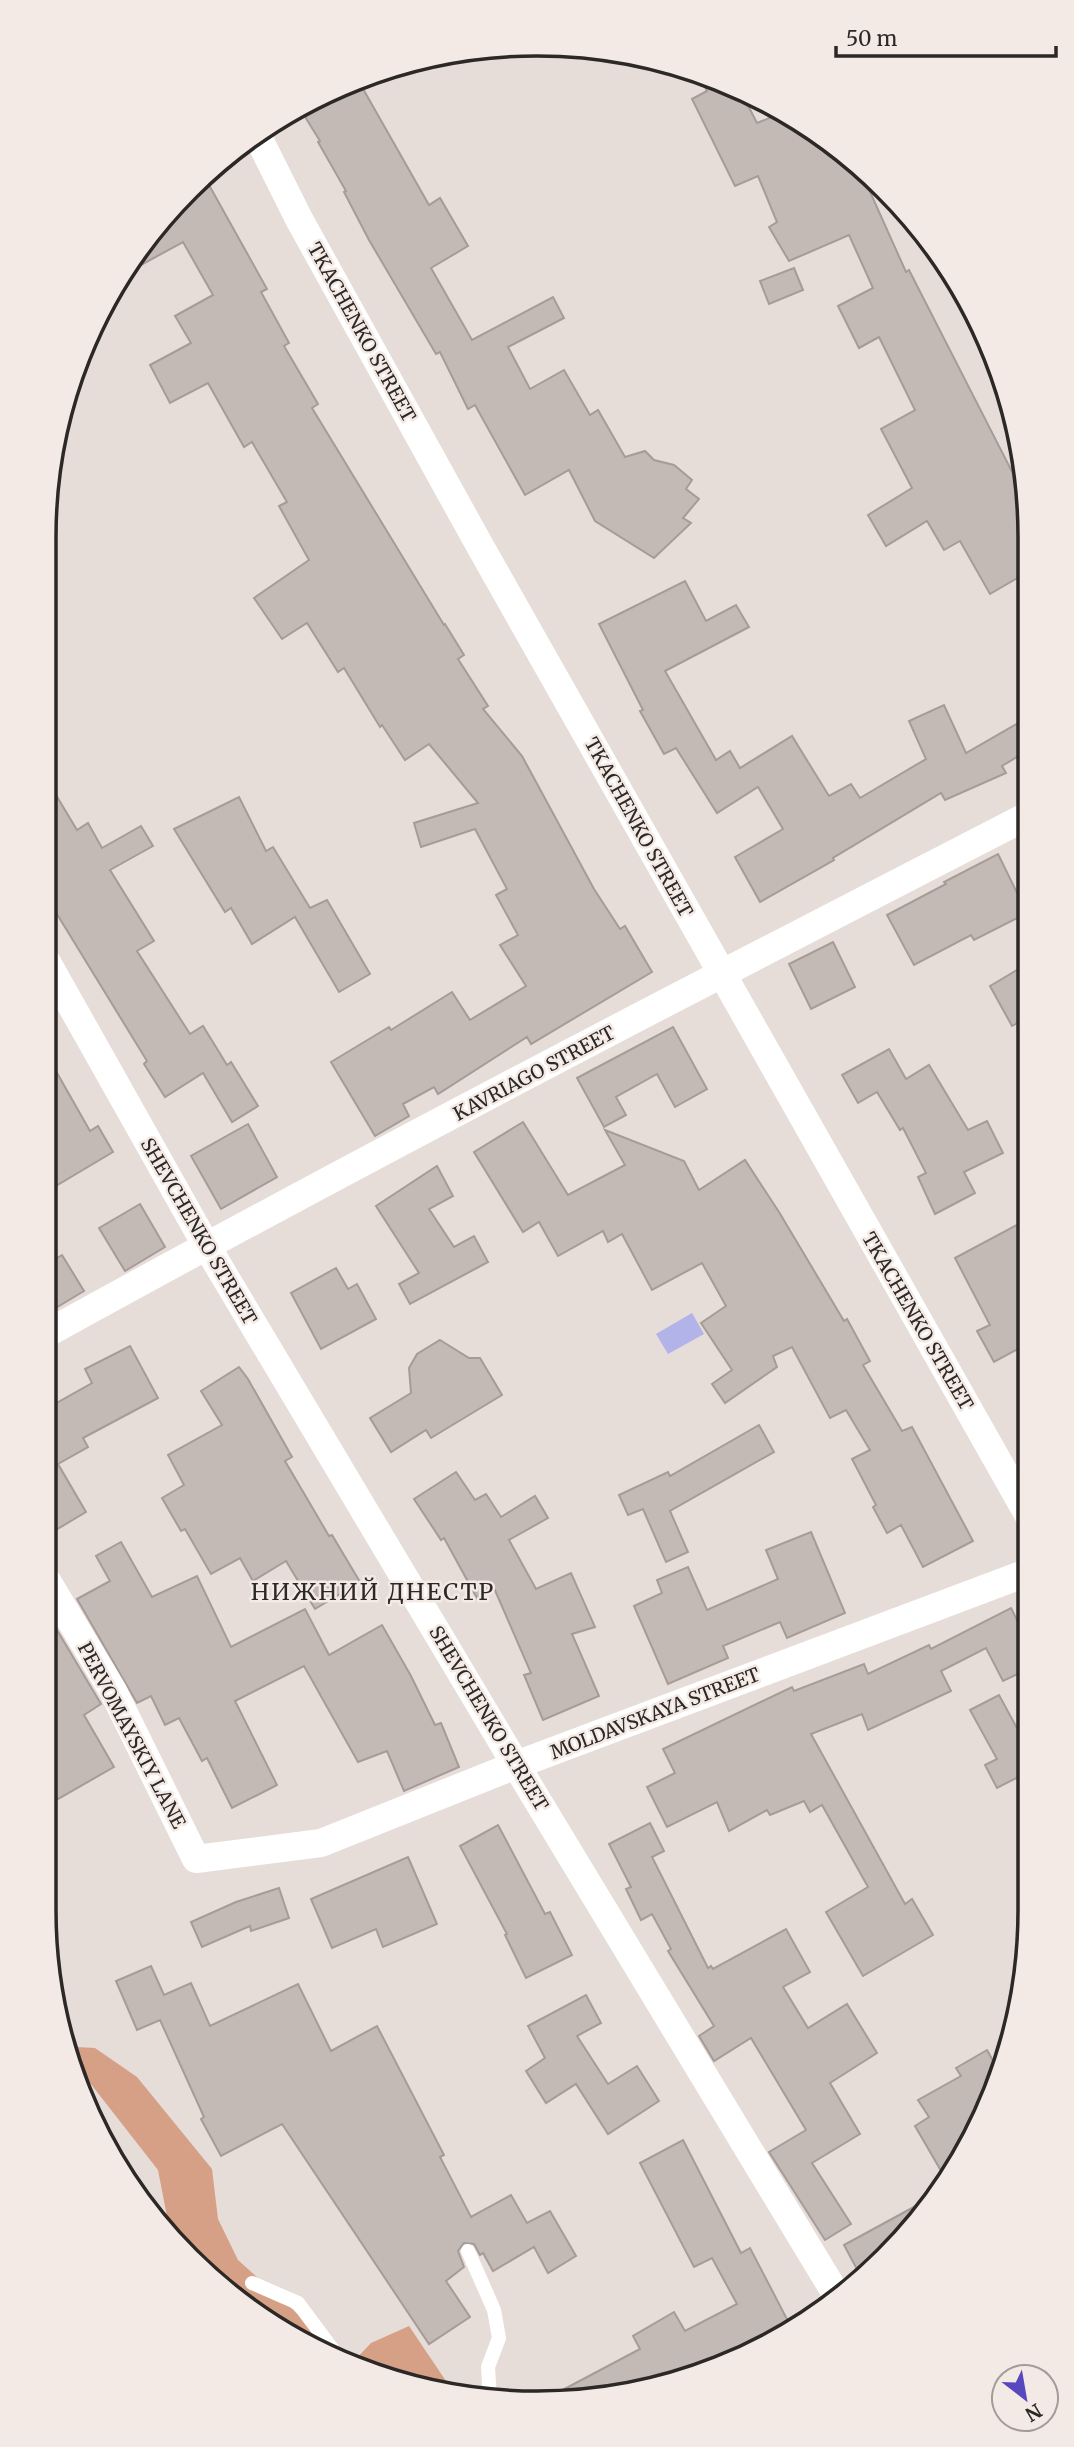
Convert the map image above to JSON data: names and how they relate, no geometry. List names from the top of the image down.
{
  "streets": {
    "street": [
      "TKACHENKO STREET",
      "KAVRIAGO STREET",
      "SHEVCHENKO STREET",
      "MOLDAVSKAYA STREET",
      "PERVOMAYSKIY LANE"
    ]
  },
  "crossings": [
    ["TKACHENKO STREET", "KAVRIAGO STREET"],
    ["KAVRIAGO STREET", "SHEVCHENKO STREET"],
    ["SHEVCHENKO STREET", "MOLDAVSKAYA STREET"],
    ["MOLDAVSKAYA STREET", "PERVOMAYSKIY LANE"]
  ],
  "districts": ["НИЖНИЙ ДНЕСТР"],
  "scale_bar": "50 m",
  "north": "bottom right"
}
